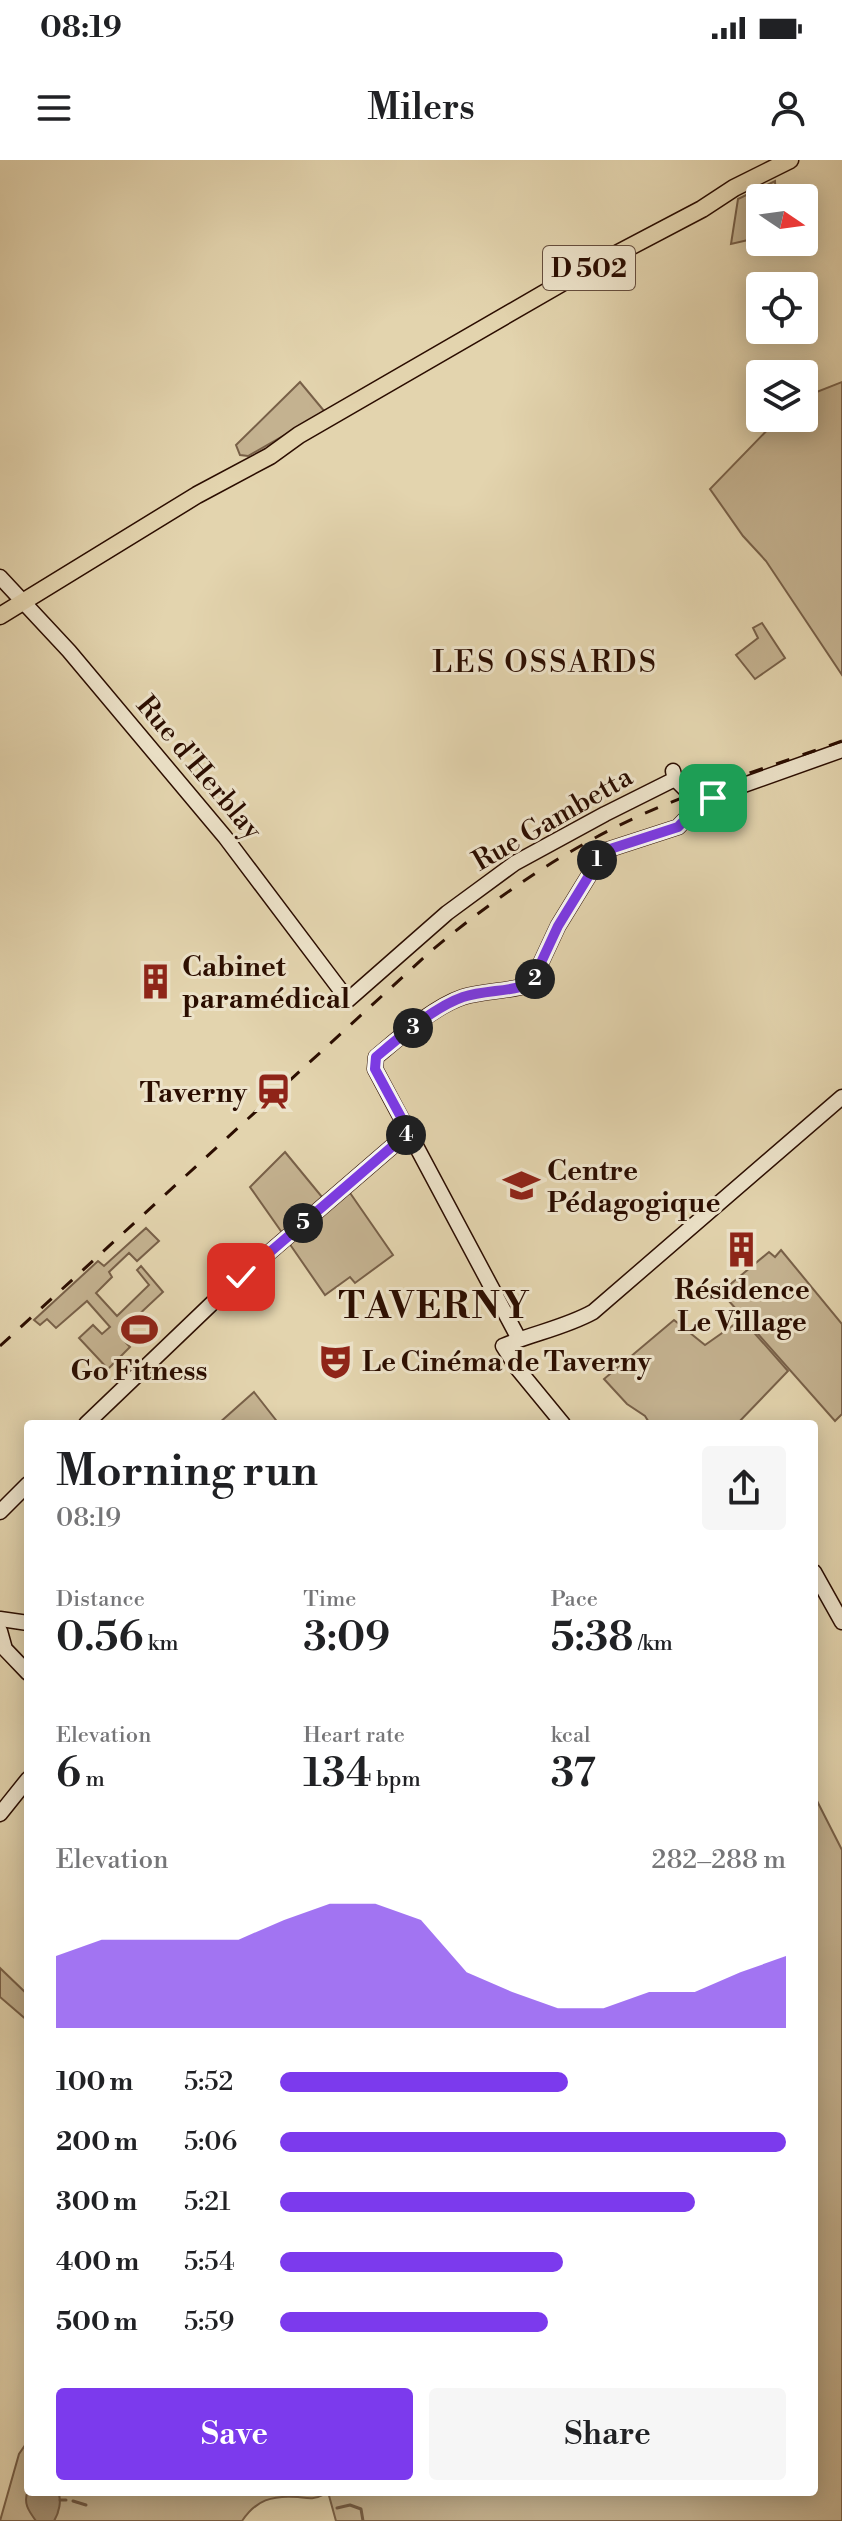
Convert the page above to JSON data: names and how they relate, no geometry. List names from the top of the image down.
{
  "streets": {
    "main road": ["D 502"],
    "street": ["Rue d'Herblay", "Rue Gambetta"]
  },
  "crossings": [
    ["D 502", "Rue d'Herblay"],
    ["Rue d'Herblay", "Rue Gambetta"]
  ],
  "districts": ["LES OSSARDS", "TAVERNY"],
  "places": {
    "building": ["Cabinet paramédical", "Résidence Le Village"],
    "station": ["Taverny"],
    "school or university": ["Centre Pédagogique"],
    "sports": ["Go Fitness"],
    "theatre": ["Le Cinéma de Taverny"]
  },
  "north": "right",
  "page": {
    "status": "08:19",
    "header": "Milers",
    "pins": [
      "1",
      "2",
      "3",
      "4",
      "5"
    ],
    "heading": ["Morning run", "08:19"],
    "stats": [
      ["Distance", "0.56 km"],
      ["Time", "3:09"],
      ["Pace", "5:38 /km"],
      ["Elevation", "6 m"],
      ["Heart rate", "134 bpm"],
      ["kcal", "37"]
    ],
    "chart": ["Elevation", "282–288 m"],
    "list": [
      {
        "name": "100 m",
        "note": "5:52"
      },
      {
        "name": "200 m",
        "note": "5:06"
      },
      {
        "name": "300 m",
        "note": "5:21"
      },
      {
        "name": "400 m",
        "note": "5:54"
      },
      {
        "name": "500 m",
        "note": "5:59"
      }
    ],
    "buttons": ["Save", "Share"]
  }
}
